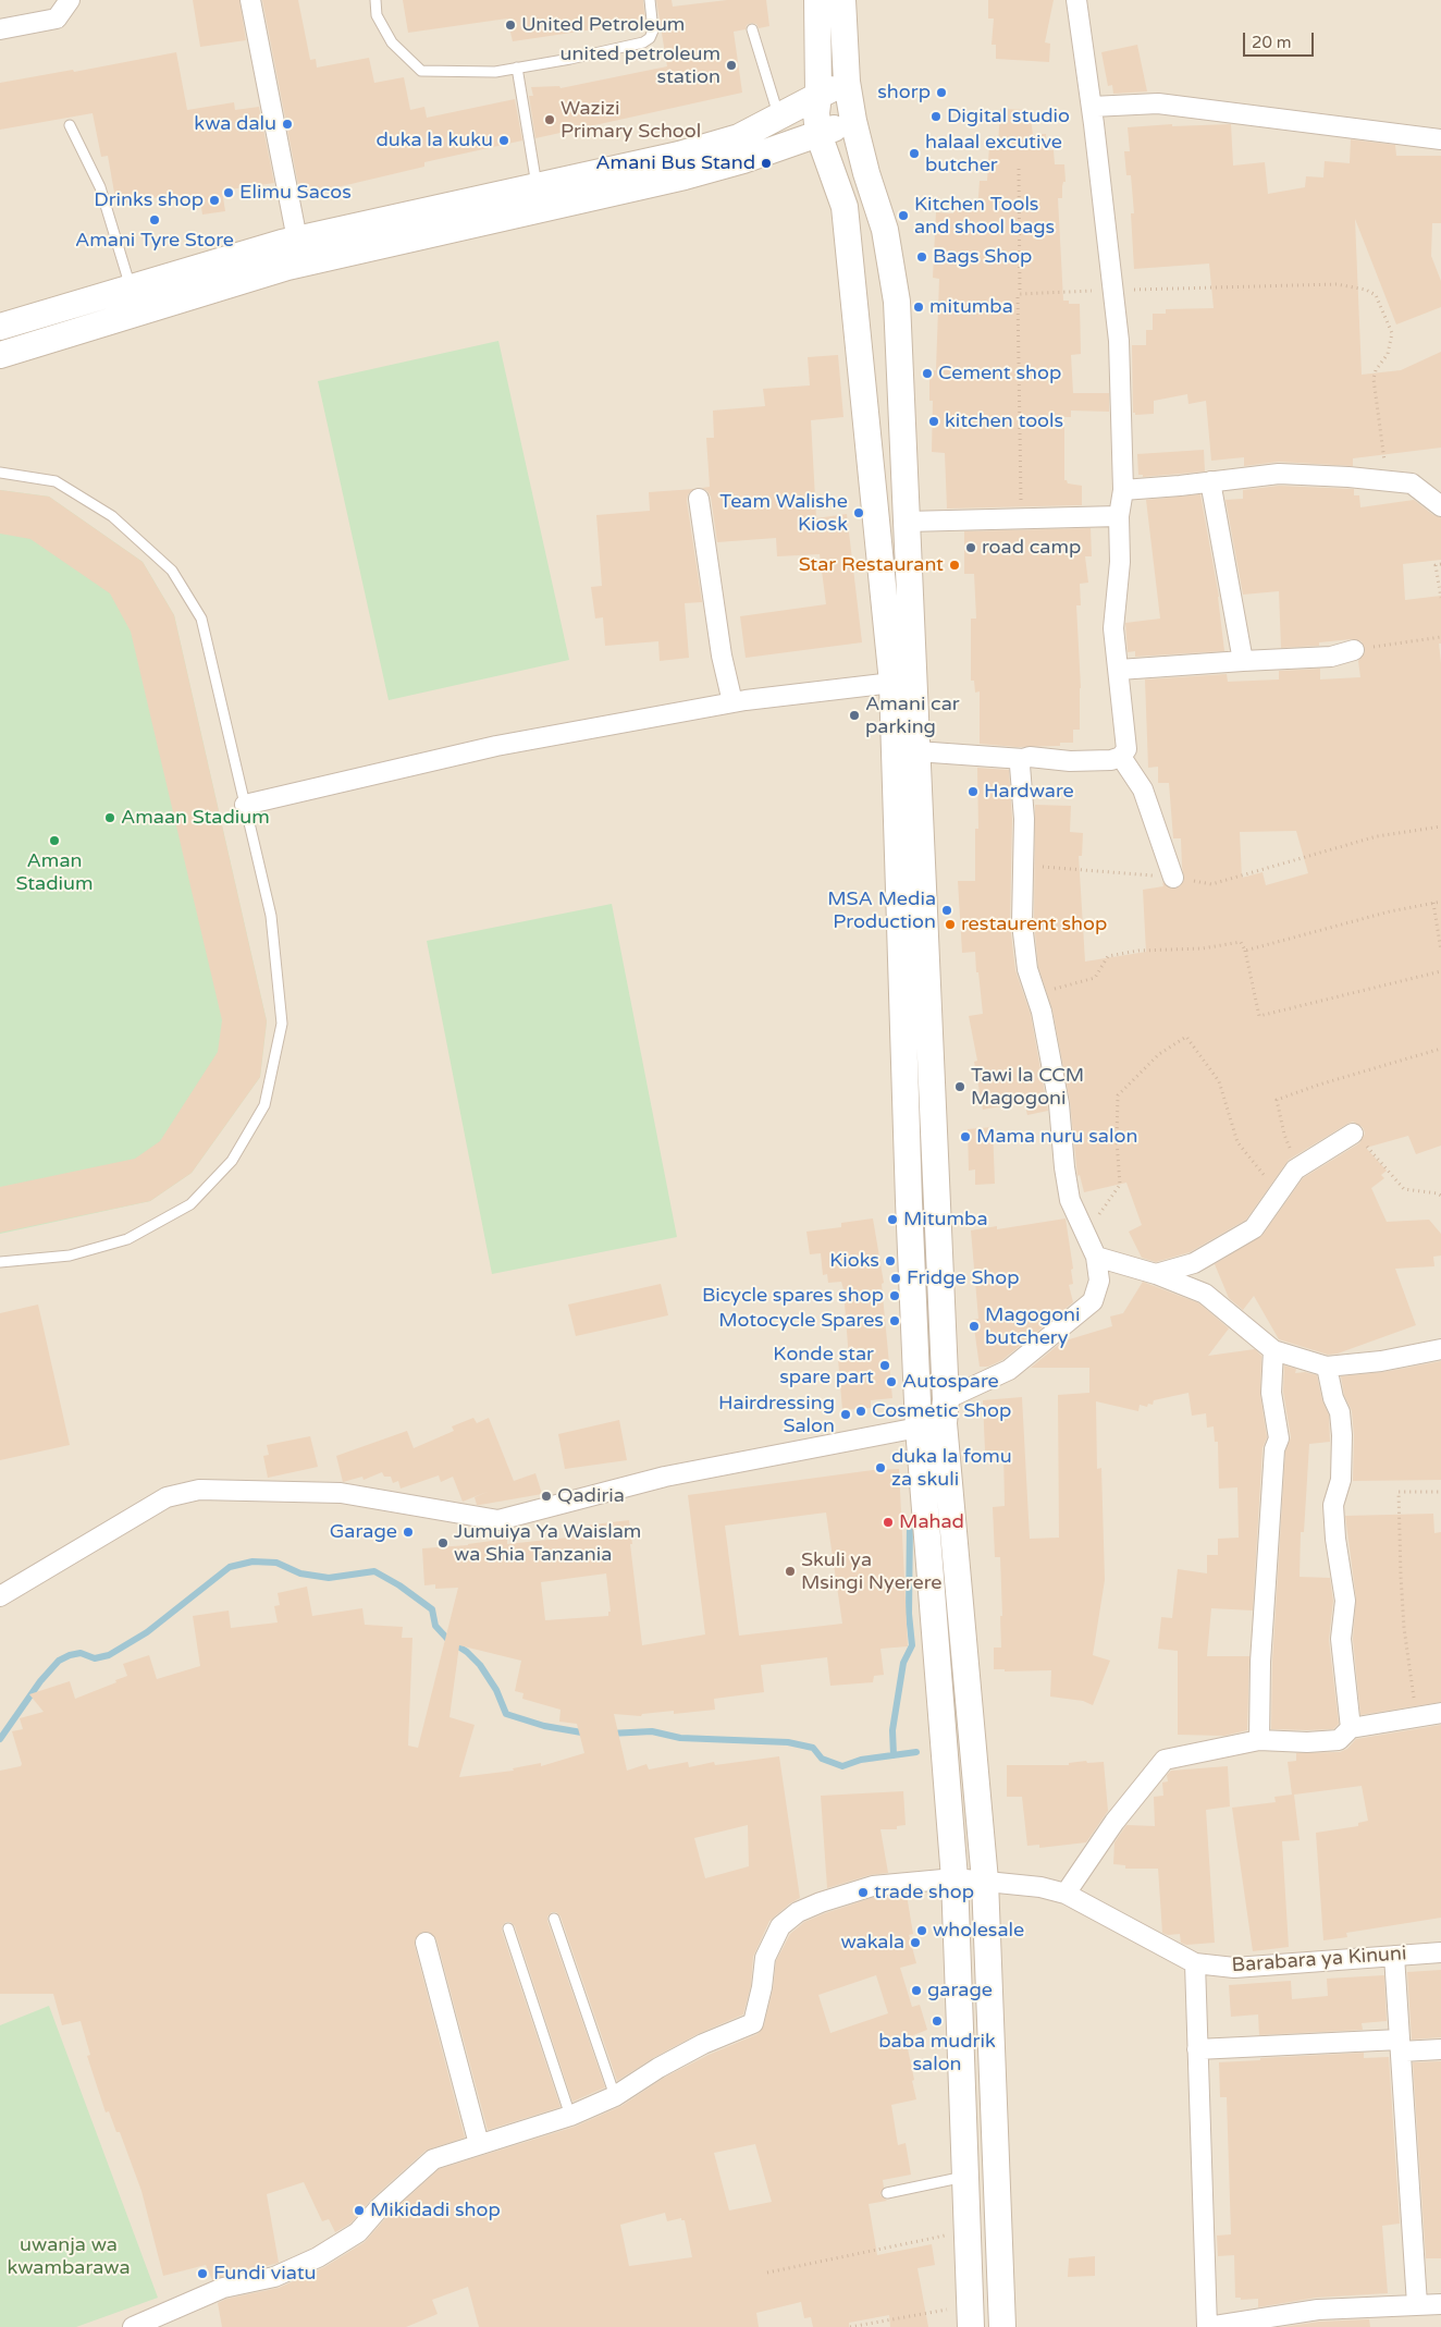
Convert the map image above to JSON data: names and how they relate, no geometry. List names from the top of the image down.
{
  "streets": {
    "street": ["Barabara ya Kinuni"]
  },
  "parks": ["uwanja wa kwambarawa"],
  "places": [
    "United Petroleum",
    "united petroleum station",
    "shorp",
    "Digital studio",
    "Wazizi Primary School",
    "kwa dalu",
    "duka la kuku",
    "halaal excutive butcher",
    "Amani Bus Stand",
    "Elimu Sacos",
    "Drinks shop",
    "Kitchen Tools and shool bags",
    "Amani Tyre Store",
    "Bags Shop",
    "mitumba",
    "Cement shop",
    "kitchen tools",
    "Team Walishe Kiosk",
    "road camp",
    "Star Restaurant",
    "Amani car parking",
    "Hardware",
    "Amaan Stadium",
    "Aman Stadium",
    "MSA Media Production",
    "restaurent shop",
    "Tawi la CCM Magogoni",
    "Mama nuru salon",
    "Mitumba",
    "Kioks",
    "Fridge Shop",
    "Bicycle spares shop",
    "Motocycle Spares",
    "Magogoni butchery",
    "Konde star spare part",
    "Autospare",
    "Cosmetic Shop",
    "Hairdressing Salon",
    "duka la fomu za skuli",
    "Qadiria",
    "Mahad",
    "Garage",
    "Jumuiya Ya Waislam wa Shia Tanzania",
    "Skuli ya Msingi Nyerere",
    "trade shop",
    "wholesale",
    "wakala",
    "garage",
    "baba mudrik salon",
    "Mikidadi shop",
    "Fundi viatu"
  ],
  "scale_bar": "20 m"
}
